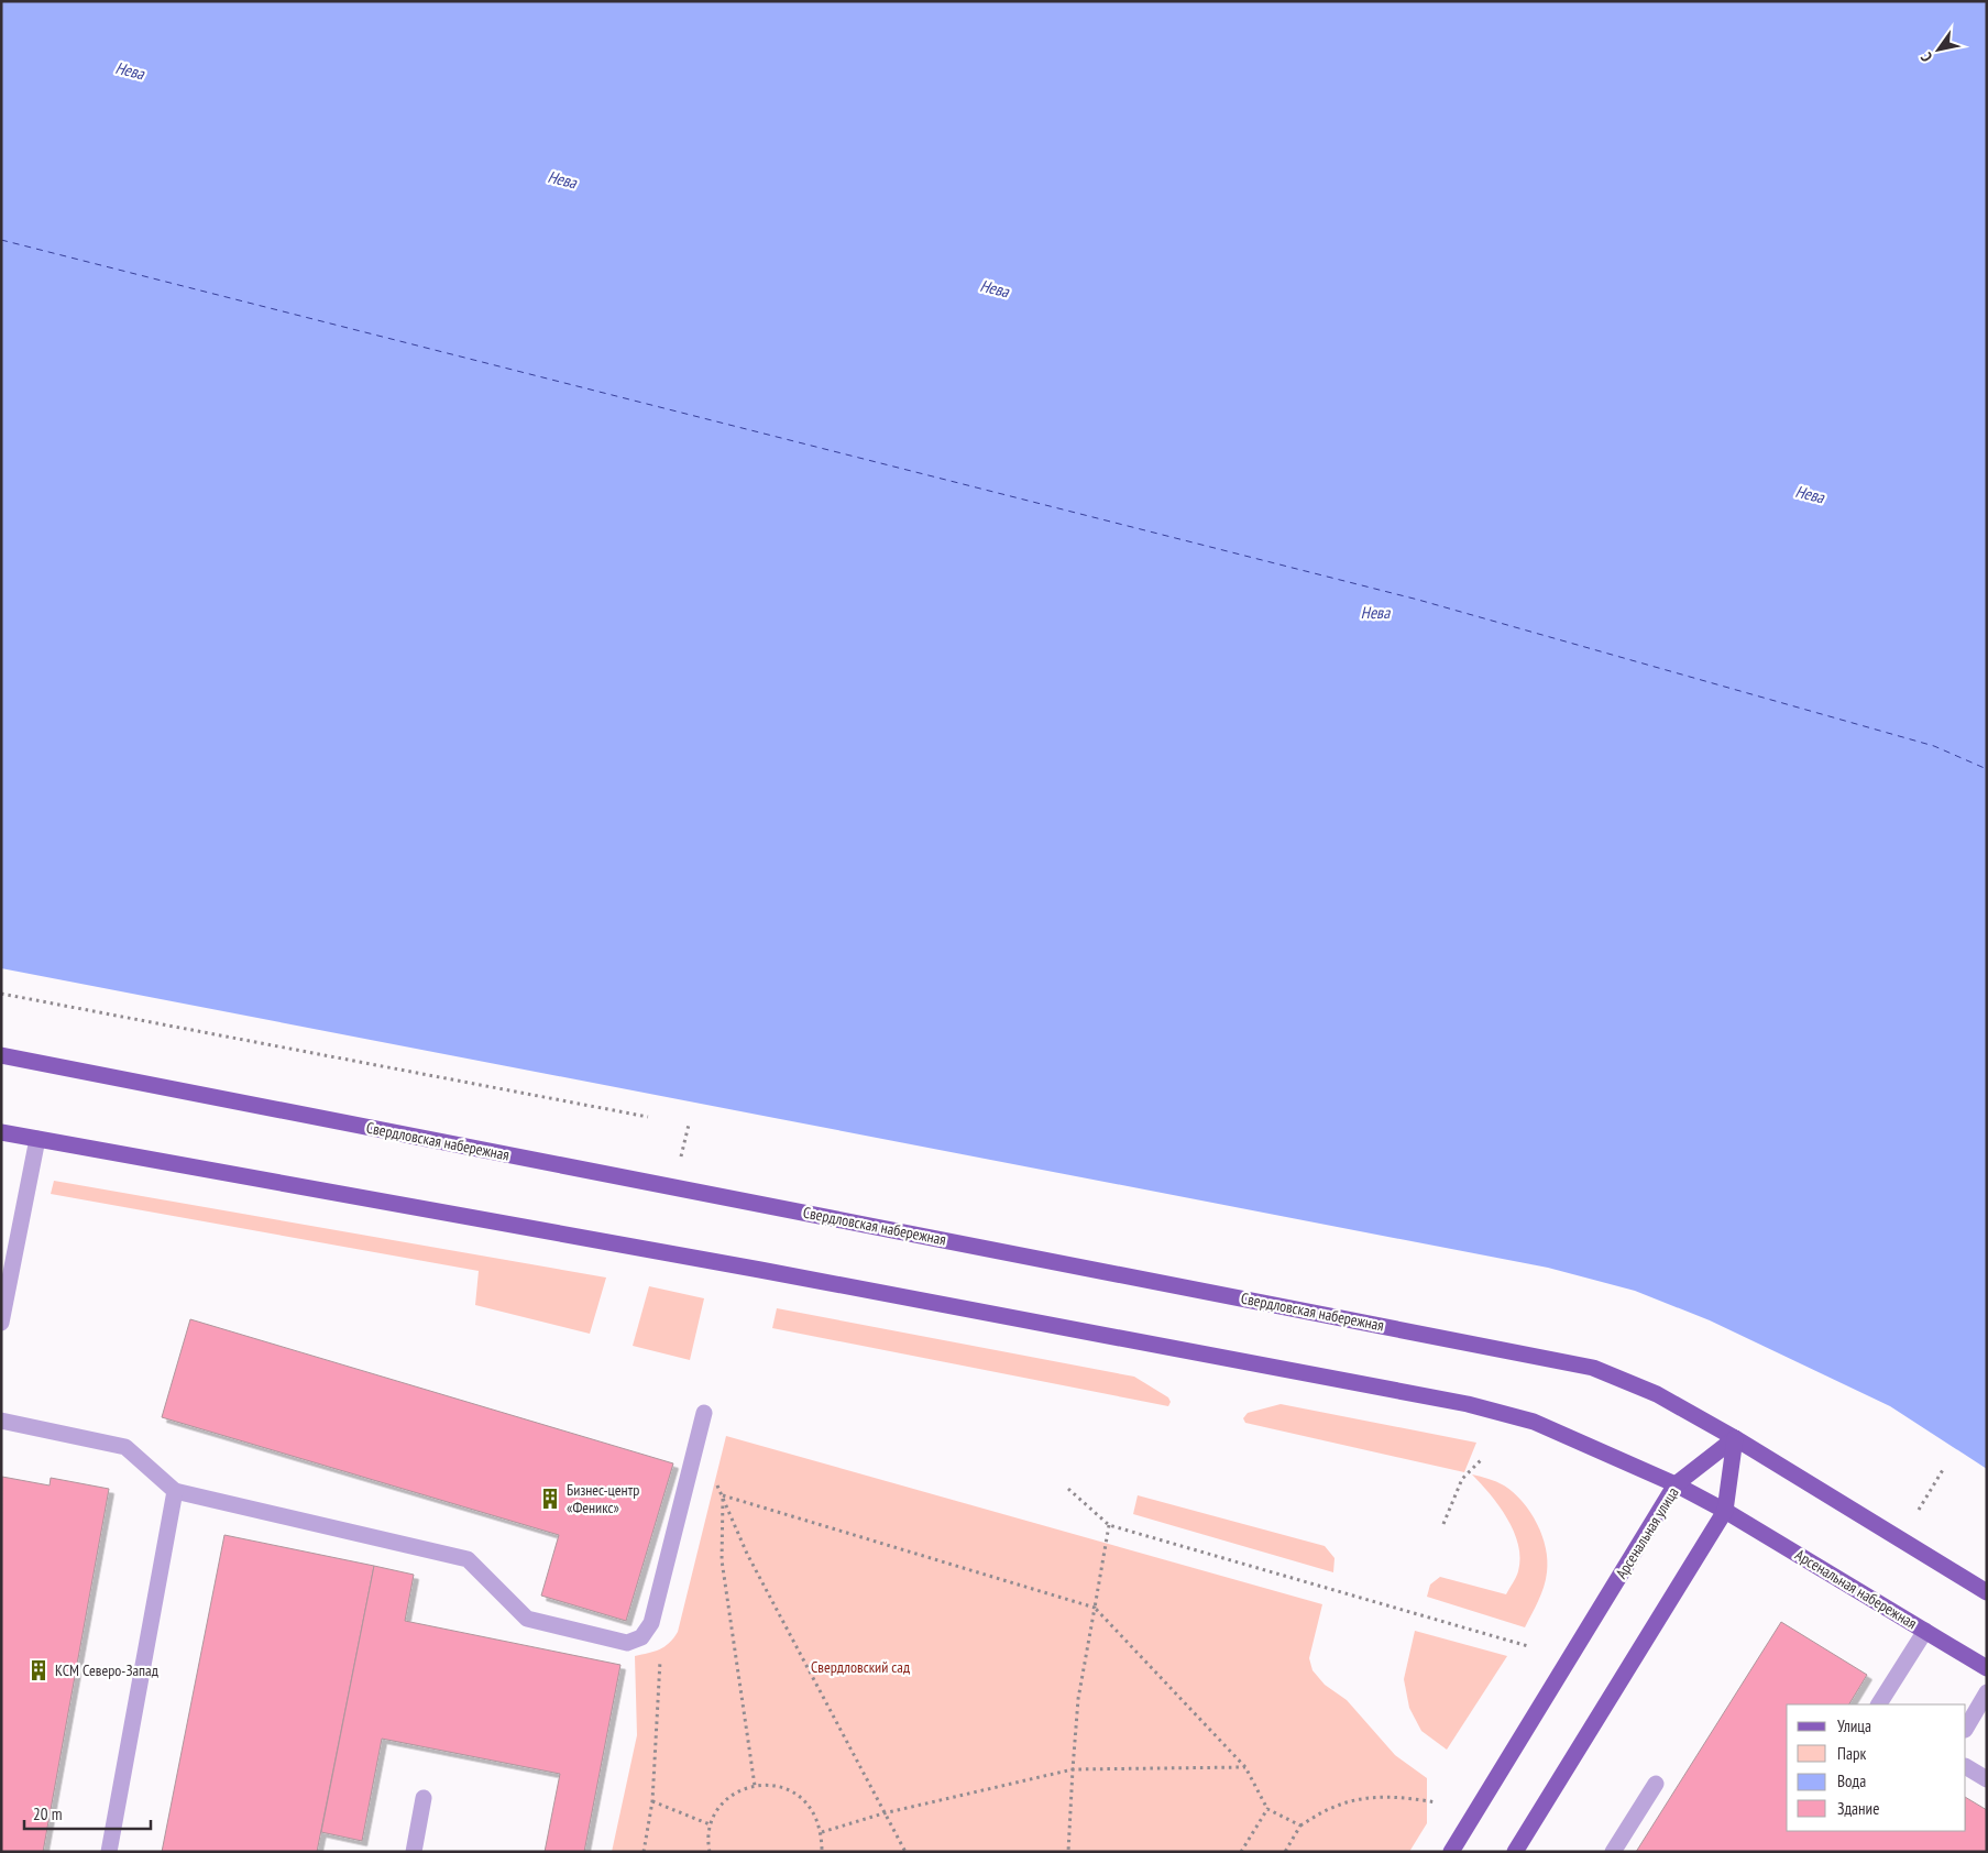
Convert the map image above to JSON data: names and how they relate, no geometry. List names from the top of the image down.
{
  "streets": {
    "main road": ["Свердловская набережная", "Арсенальная улица", "Арсенальная набережная"]
  },
  "crossings": [
    ["Свердловская набережная", "Арсенальная улица"]
  ],
  "water": ["Нева"],
  "parks": ["Свердловский сад"],
  "places": {
    "building": ["Бизнес-центр «Феникс»", "КСМ Северо-Запад"]
  },
  "legend": [
    "Улица",
    "Парк",
    "Вода",
    "Здание"
  ],
  "scale_bar": "20 m",
  "north": "bottom left"
}
